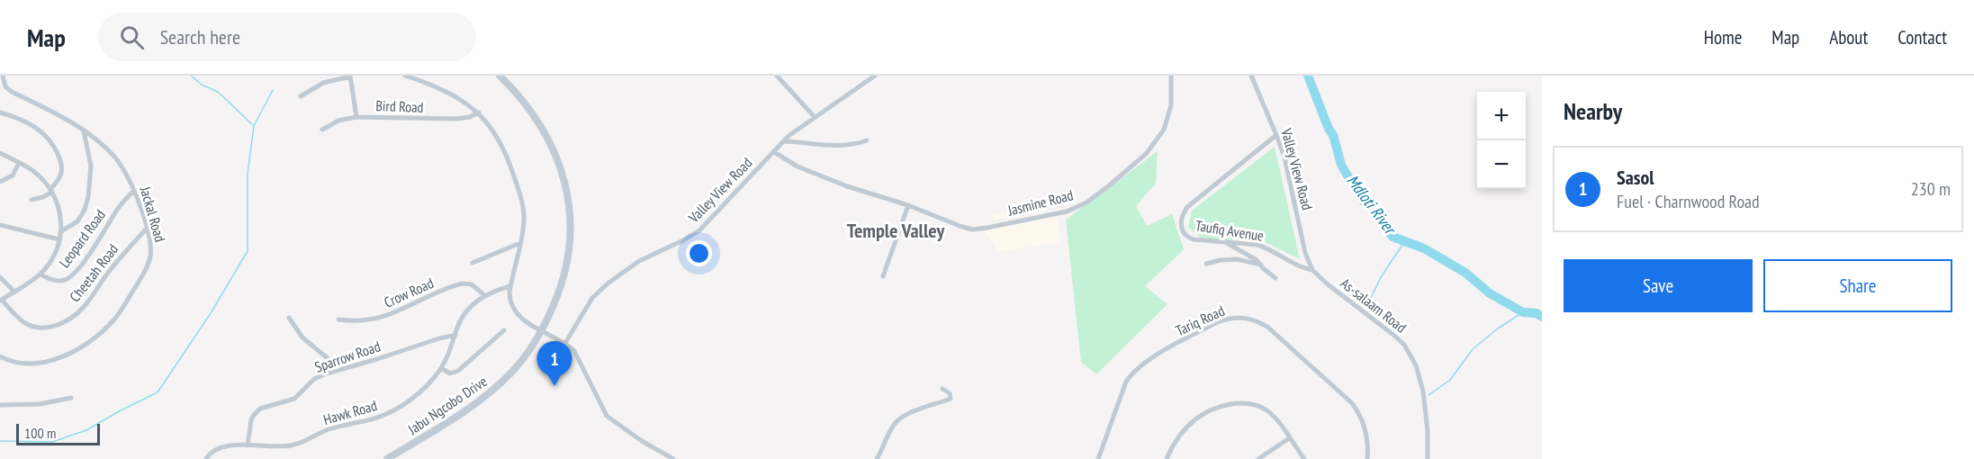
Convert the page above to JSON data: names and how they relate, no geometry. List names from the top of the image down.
{
  "streets": {
    "main road": ["Jabu Ngcobo Drive"],
    "street": [
      "Bird Road",
      "Valley View Road",
      "Jasmine Road",
      "Jackal Road",
      "Taufiq Avenue",
      "Leopard Road",
      "Cheetah Road",
      "Crow Road",
      "As-salaam Road",
      "Tariq Road",
      "Sparrow Road",
      "Hawk Road"
    ]
  },
  "crossings": [
    ["Valley View Road", "Jasmine Road"],
    ["Valley View Road", "Taufiq Avenue"],
    ["Valley View Road", "As-salaam Road"],
    ["Jackal Road", "Leopard Road"],
    ["Jackal Road", "Cheetah Road"],
    ["Taufiq Avenue", "As-salaam Road"],
    ["Crow Road", "Hawk Road"],
    ["Sparrow Road", "Hawk Road"]
  ],
  "districts": ["Temple Valley"],
  "water": ["Mdloti River"],
  "scale_bar": "100 m",
  "page": {
    "header": "Map",
    "search": "Search here",
    "nav": [
      "Home",
      "Map",
      "About",
      "Contact"
    ],
    "heading": "Nearby",
    "map_buttons": ["+", "−"],
    "list": [
      {
        "mark": "1",
        "name": "Sasol",
        "note": "Fuel · Charnwood Road",
        "value": "230 m"
      }
    ],
    "buttons": ["Save", "Share"],
    "pins": "1",
    "scale": "100 m"
  }
}
